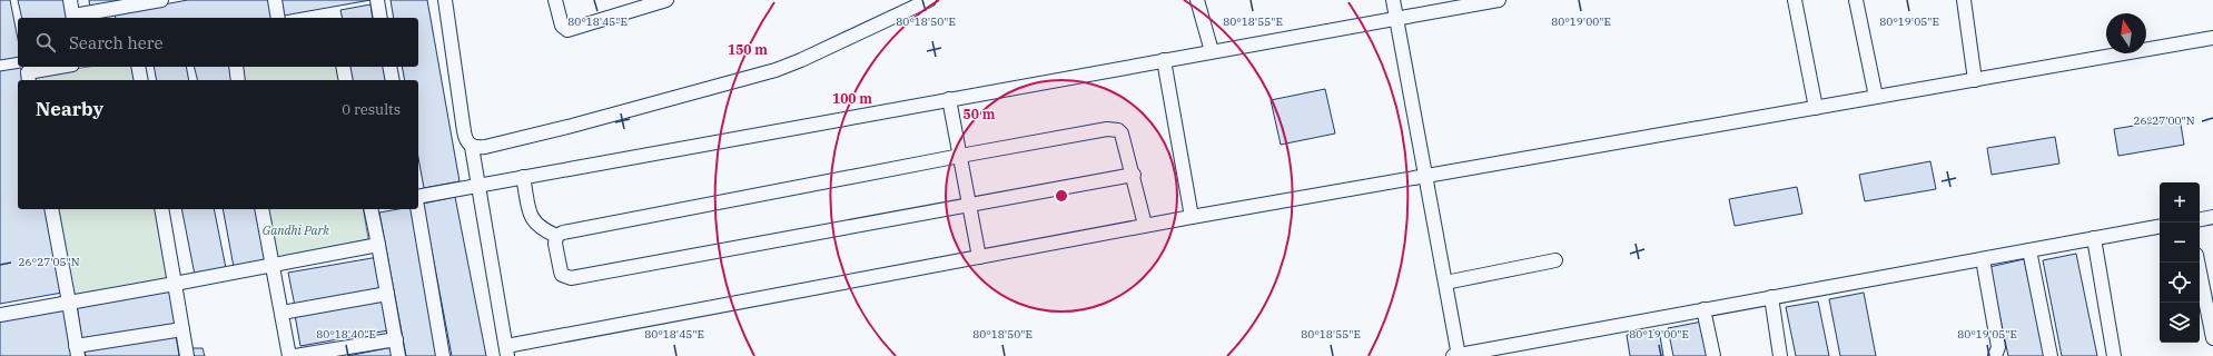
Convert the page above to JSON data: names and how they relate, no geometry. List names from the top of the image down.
{
  "parks": ["Gandhi Park"],
  "north": "top",
  "page": {
    "search": "Search here",
    "heading": ["Nearby", "0 results"],
    "map_buttons": ["+", "−"]
  },
  "coordinates": [
    "80°18'45\"E",
    "80°18'50\"E",
    "80°18'55\"E",
    "80°19'00\"E",
    "80°19'05\"E",
    "26°27'00\"N",
    "26°27'05\"N",
    "80°18'40\"E"
  ],
  "rings": ["150 m", "100 m", "50 m"]
}
